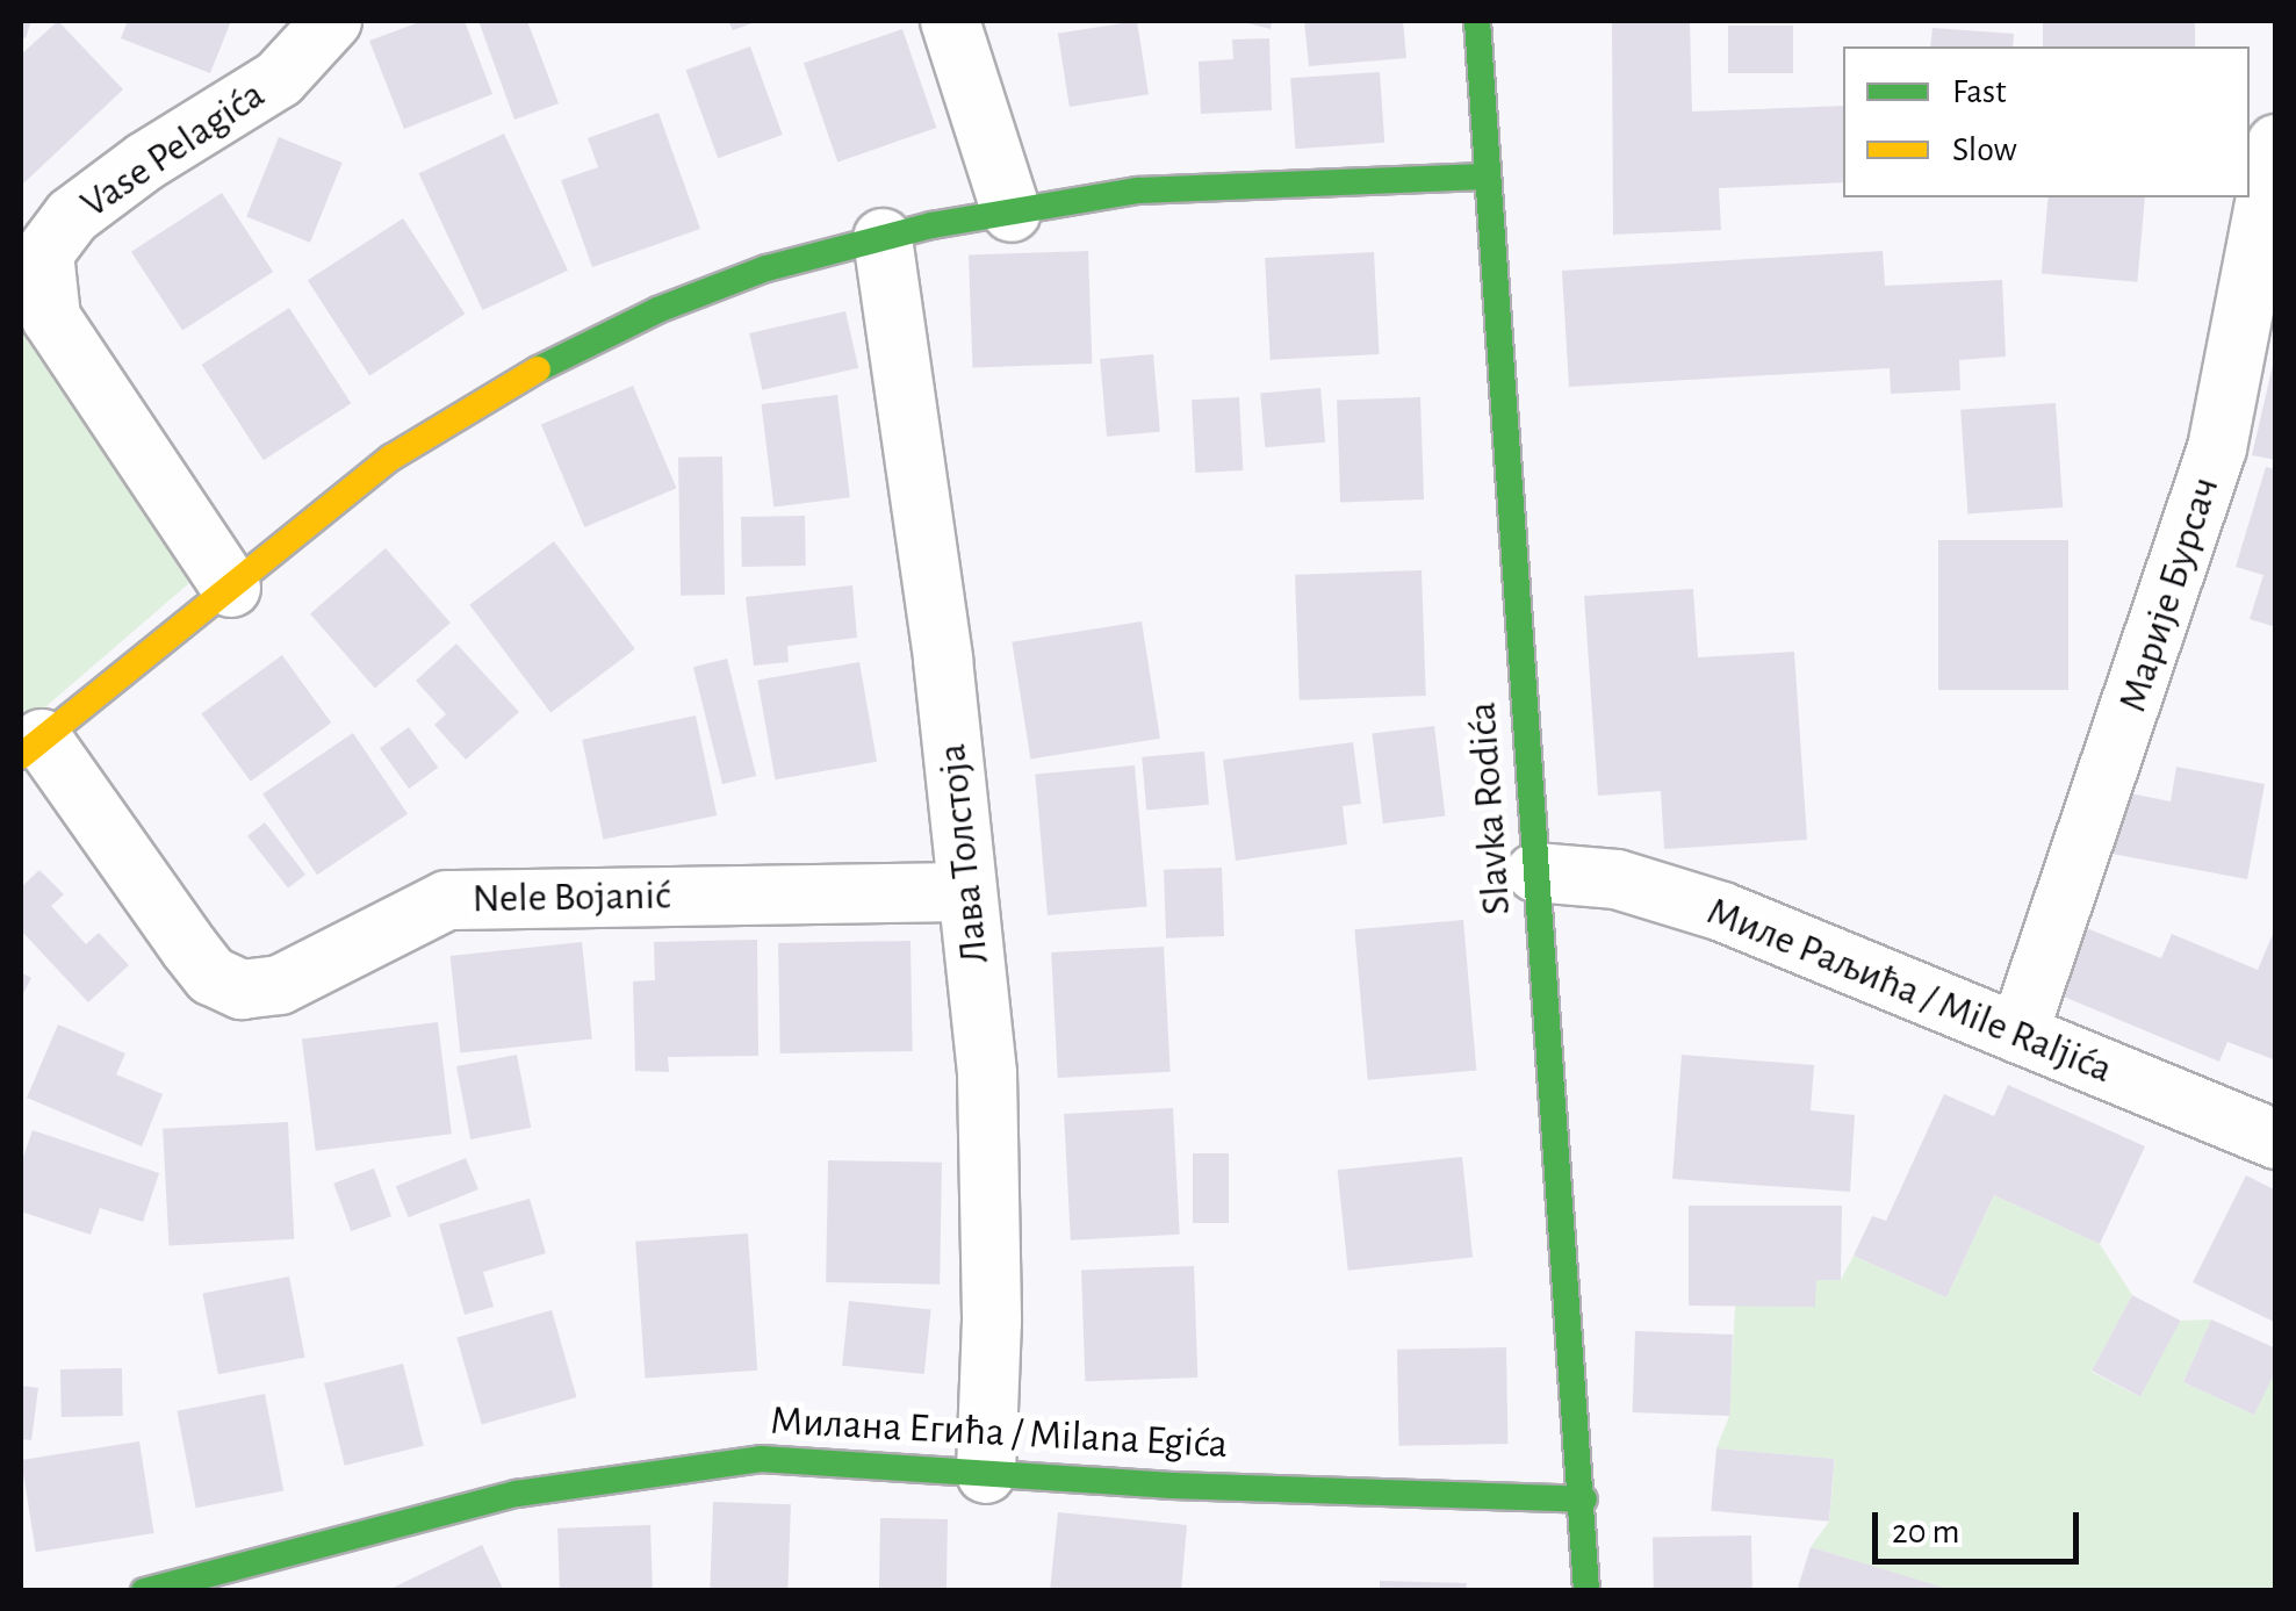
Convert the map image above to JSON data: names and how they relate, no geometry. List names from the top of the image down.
{
  "streets": {
    "street": [
      "Vase Pelagića",
      "Марије Бурсач",
      "Slavka Rodića",
      "Лава Толстоја",
      "Nele Bojanić",
      "Миле Раљића / Mile Raljića",
      "Милана Егића / Milana Egića"
    ]
  },
  "crossings": [
    ["Марије Бурсач", "Миле Раљића / Mile Raljića"],
    ["Slavka Rodića", "Миле Раљића / Mile Raljića"],
    ["Slavka Rodića", "Милана Егића / Milana Egića"],
    ["Лава Толстоја", "Nele Bojanić"],
    ["Лава Толстоја", "Милана Егића / Milana Egića"]
  ],
  "legend": ["Fast", "Slow"],
  "scale_bar": "20 m"
}
